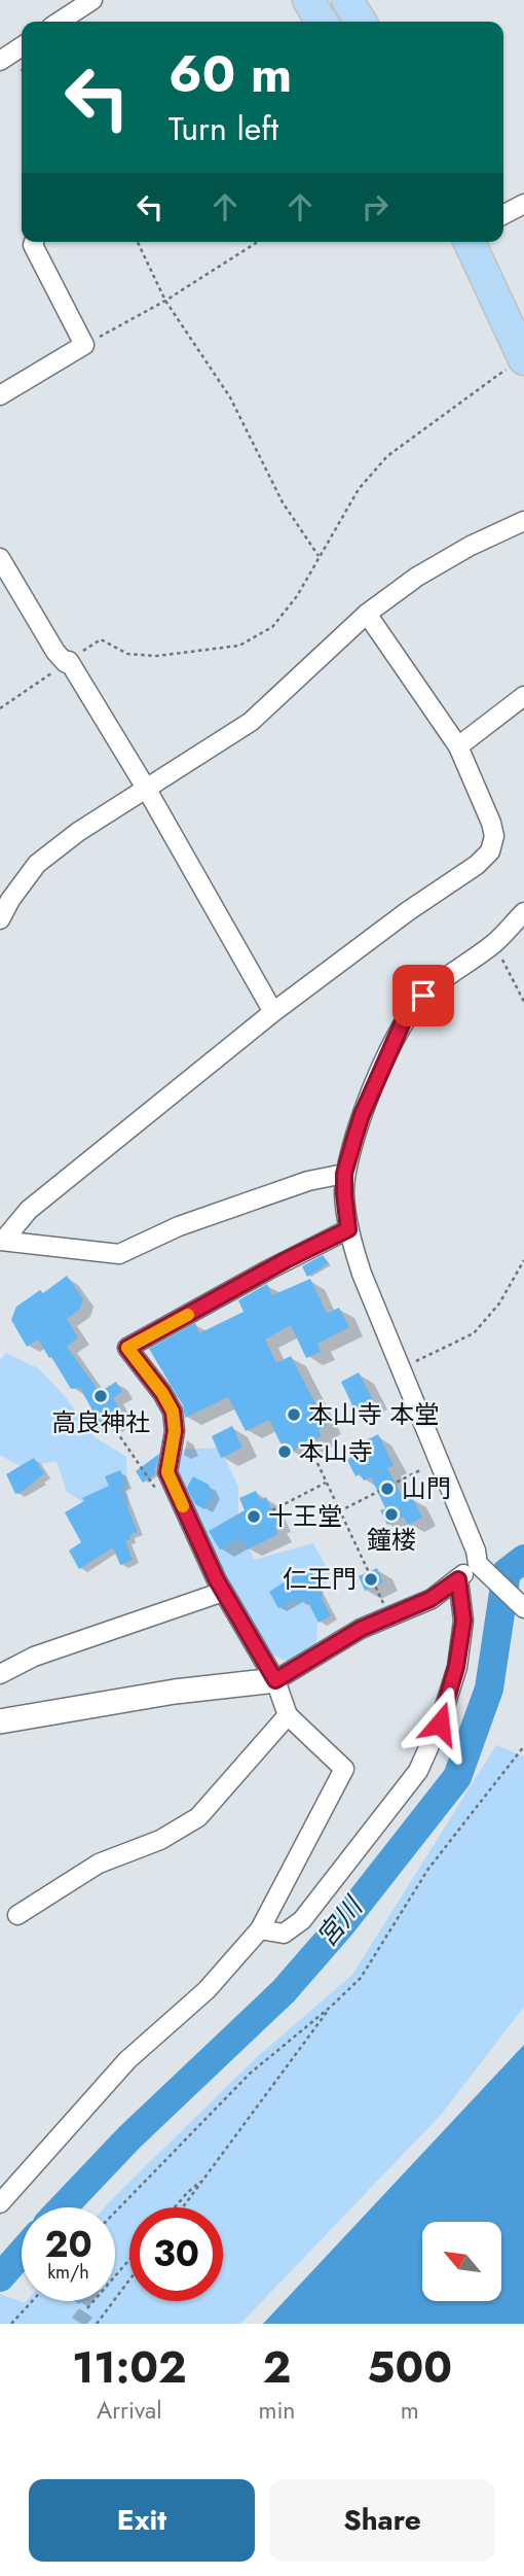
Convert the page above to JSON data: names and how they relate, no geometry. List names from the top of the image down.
{
  "water": ["宮川"],
  "places": [
    "高良神社",
    "本山寺 本堂",
    "本山寺",
    "山門",
    "鐘楼",
    "十王堂",
    "仁王門"
  ],
  "north": "top left",
  "page": {
    "turn": ["60 m", "Turn left"],
    "speed": "20 km/h",
    "limit": "30",
    "eta": [
      "11:02",
      "Arrival",
      "2",
      "min",
      "500",
      "m"
    ],
    "buttons": ["Exit", "Share"]
  }
}
